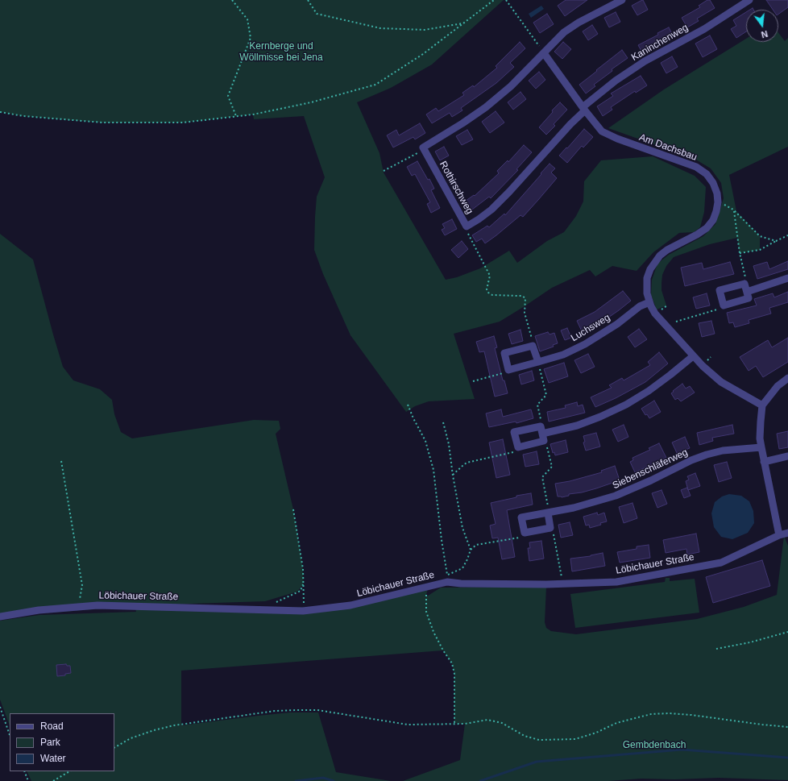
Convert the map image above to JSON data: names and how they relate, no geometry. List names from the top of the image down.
{
  "streets": {
    "street": [
      "Kaninchenweg",
      "Am Dachsbau",
      "Rothirschweg",
      "Luchsweg",
      "Siebenschläferweg",
      "Löbichauer Straße"
    ]
  },
  "crossings": [
    ["Kaninchenweg", "Am Dachsbau"],
    ["Kaninchenweg", "Rothirschweg"],
    ["Am Dachsbau", "Rothirschweg"],
    ["Am Dachsbau", "Luchsweg"]
  ],
  "parks": ["Kernberge und Wöllmisse bei Jena", "Gembdenbach"],
  "legend": ["Road", "Park", "Water"],
  "north": "bottom"
}
